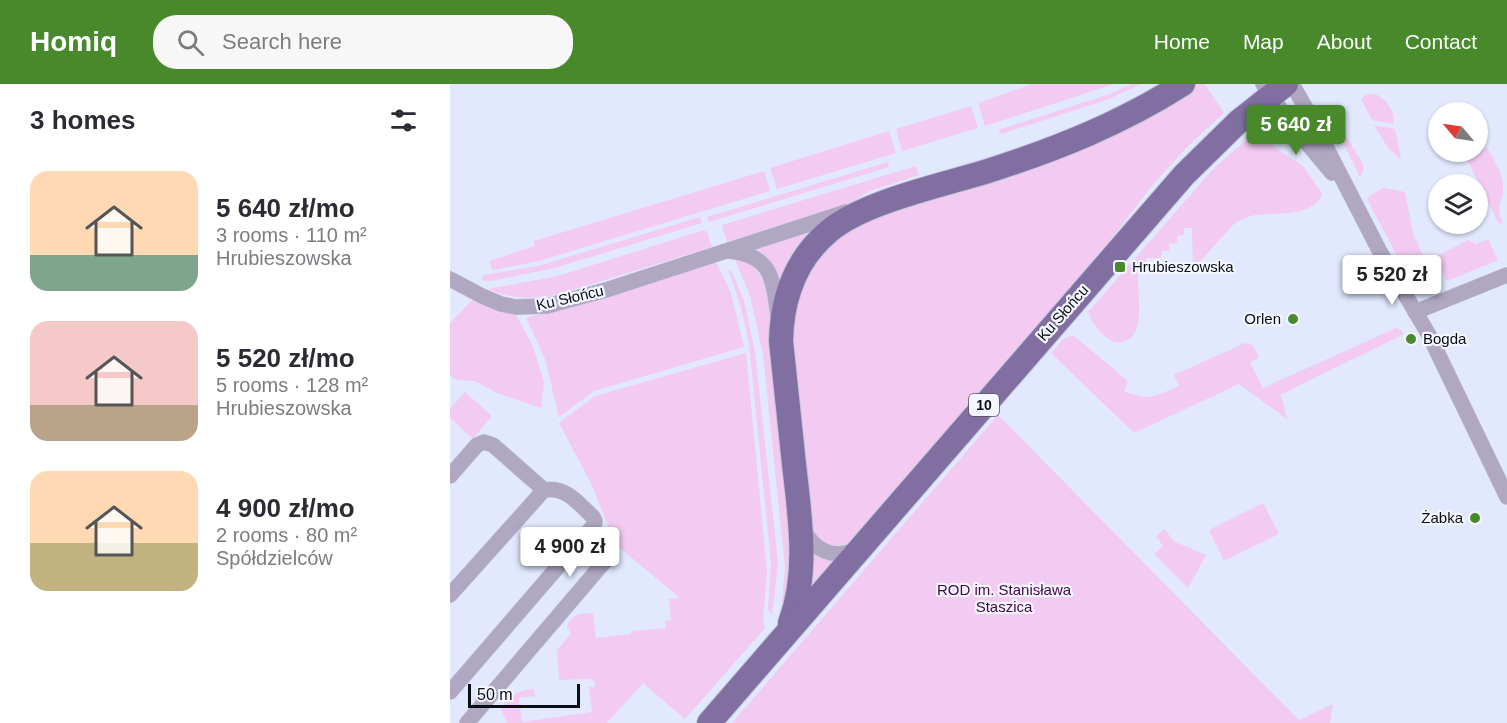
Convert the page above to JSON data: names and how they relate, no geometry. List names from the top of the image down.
{
  "streets": {
    "main road": ["Ku Słońcu", "10"]
  },
  "parks": ["ROD im. Stanisława Staszica"],
  "places": {
    "transit": ["Hrubieszowska"],
    "other": ["Orlen", "Bogda", "Żabka"]
  },
  "scale_bar": "50 m",
  "north": "top left",
  "page": {
    "header": "Homiq",
    "search": "Search here",
    "nav": [
      "Home",
      "Map",
      "About",
      "Contact"
    ],
    "heading": "3 homes",
    "price": ["5 640 zł", "5 520 zł", "4 900 zł"],
    "list": [
      {
        "name": "5 640 zł/mo",
        "note": "3 rooms · 110 m² · Hrubieszowska"
      },
      {
        "name": "5 520 zł/mo",
        "note": "5 rooms · 128 m² · Hrubieszowska"
      },
      {
        "name": "4 900 zł/mo",
        "note": "2 rooms · 80 m² · Spółdzielców"
      }
    ],
    "scale": "50 m"
  }
}
